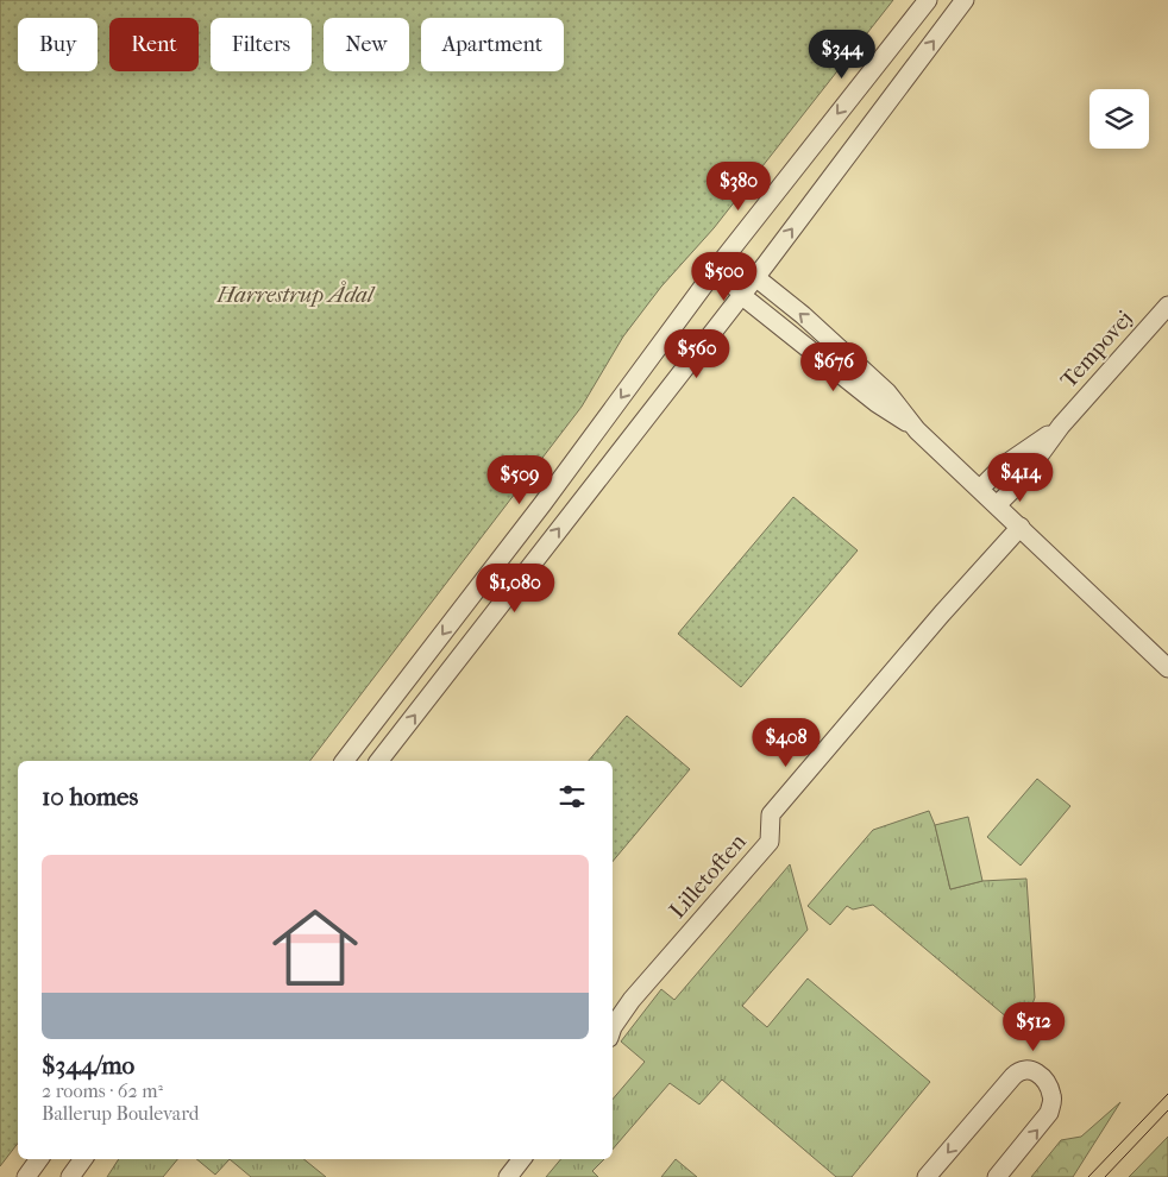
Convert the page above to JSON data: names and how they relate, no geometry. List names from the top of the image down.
{
  "streets": {
    "street": ["Tempovej", "Lilletoften"]
  },
  "parks": ["Harrestrup Ådal"],
  "page": {
    "chip": [
      "Buy",
      "Rent",
      "Filters",
      "New",
      "Apartment"
    ],
    "price": [
      "$344",
      "$380",
      "$500",
      "$560",
      "$676",
      "$414",
      "$509",
      "$1,080",
      "$408",
      "$512"
    ],
    "heading": "10 homes",
    "list": [
      {
        "name": "$344/mo",
        "note": "2 rooms · 62 m² · Ballerup Boulevard"
      }
    ]
  }
}
